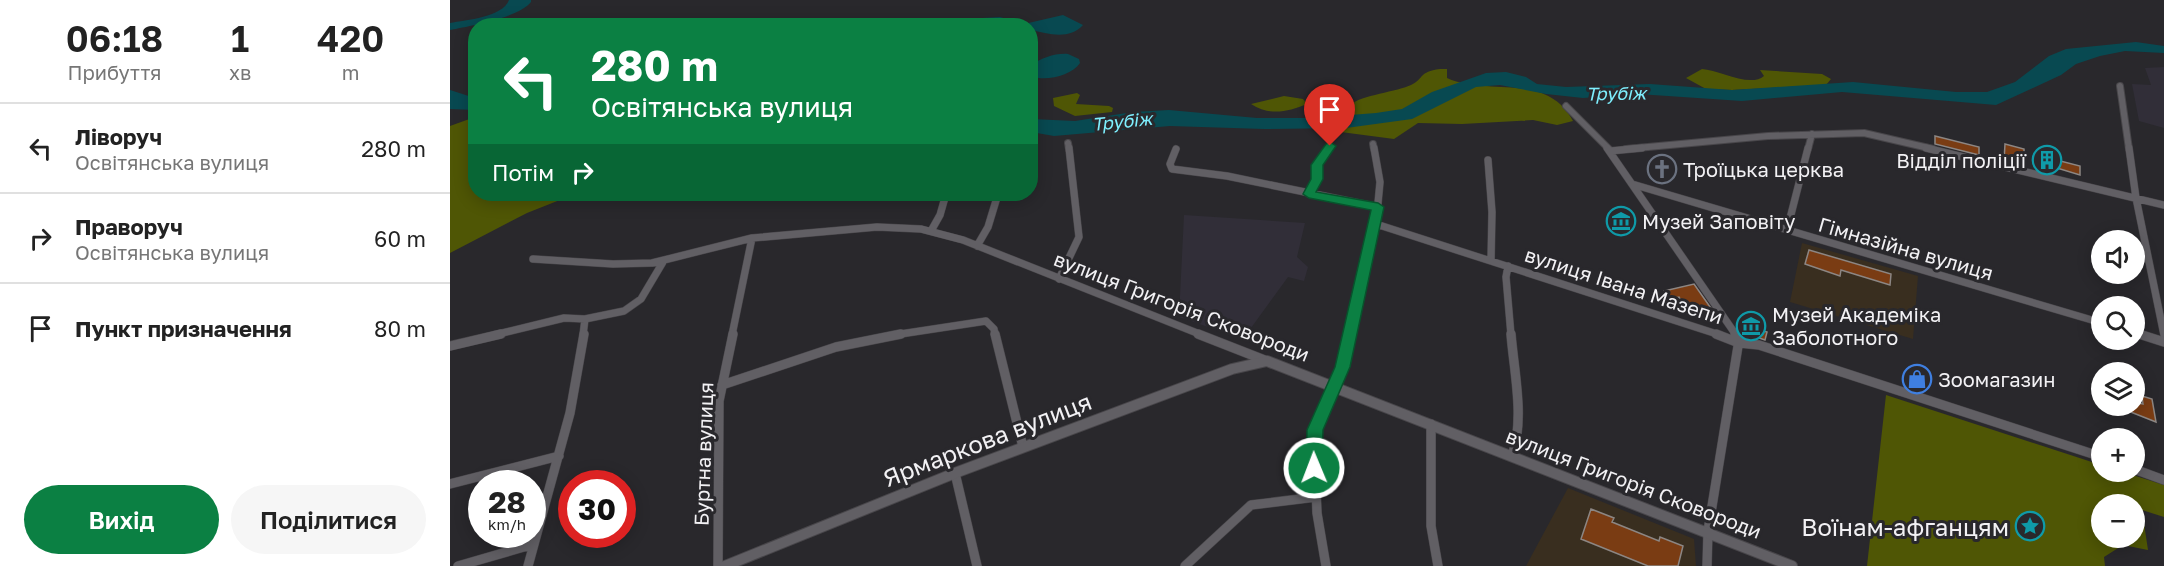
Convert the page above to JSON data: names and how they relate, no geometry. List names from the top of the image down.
{
  "streets": {
    "street": [
      "Гімназійна вулиця",
      "вулиця Івана Мазепи",
      "вулиця Григорія Сковороди",
      "Ярмаркова вулиця",
      "Буртна вулиця"
    ]
  },
  "crossings": [
    ["вулиця Григорія Сковороди", "Ярмаркова вулиця"],
    ["вулиця Григорія Сковороди", "Буртна вулиця"]
  ],
  "water": ["Трубіж"],
  "places": {
    "building": ["Відділ поліції"],
    "church": ["Троїцька церква"],
    "museum": ["Музей Заповіту", "Музей Академіка Заболотного"],
    "shop": ["Зоомагазин"],
    "place": ["Воїнам-афганцям"]
  },
  "page": {
    "eta": [
      "06:18",
      "Прибуття",
      "1",
      "хв",
      "420",
      "m"
    ],
    "turn": ["280 m", "Освітянська вулиця"],
    "list": [
      {
        "name": "Ліворуч",
        "note": "Освітянська вулиця",
        "value": "280 m"
      },
      {
        "name": "Праворуч",
        "note": "Освітянська вулиця",
        "value": "60 m"
      },
      {
        "name": "Пункт призначення",
        "value": "80 m"
      }
    ],
    "then": "Потім",
    "map_buttons": ["+", "−"],
    "speed": "28 km/h",
    "limit": "30",
    "buttons": ["Вихід", "Поділитися"]
  }
}
